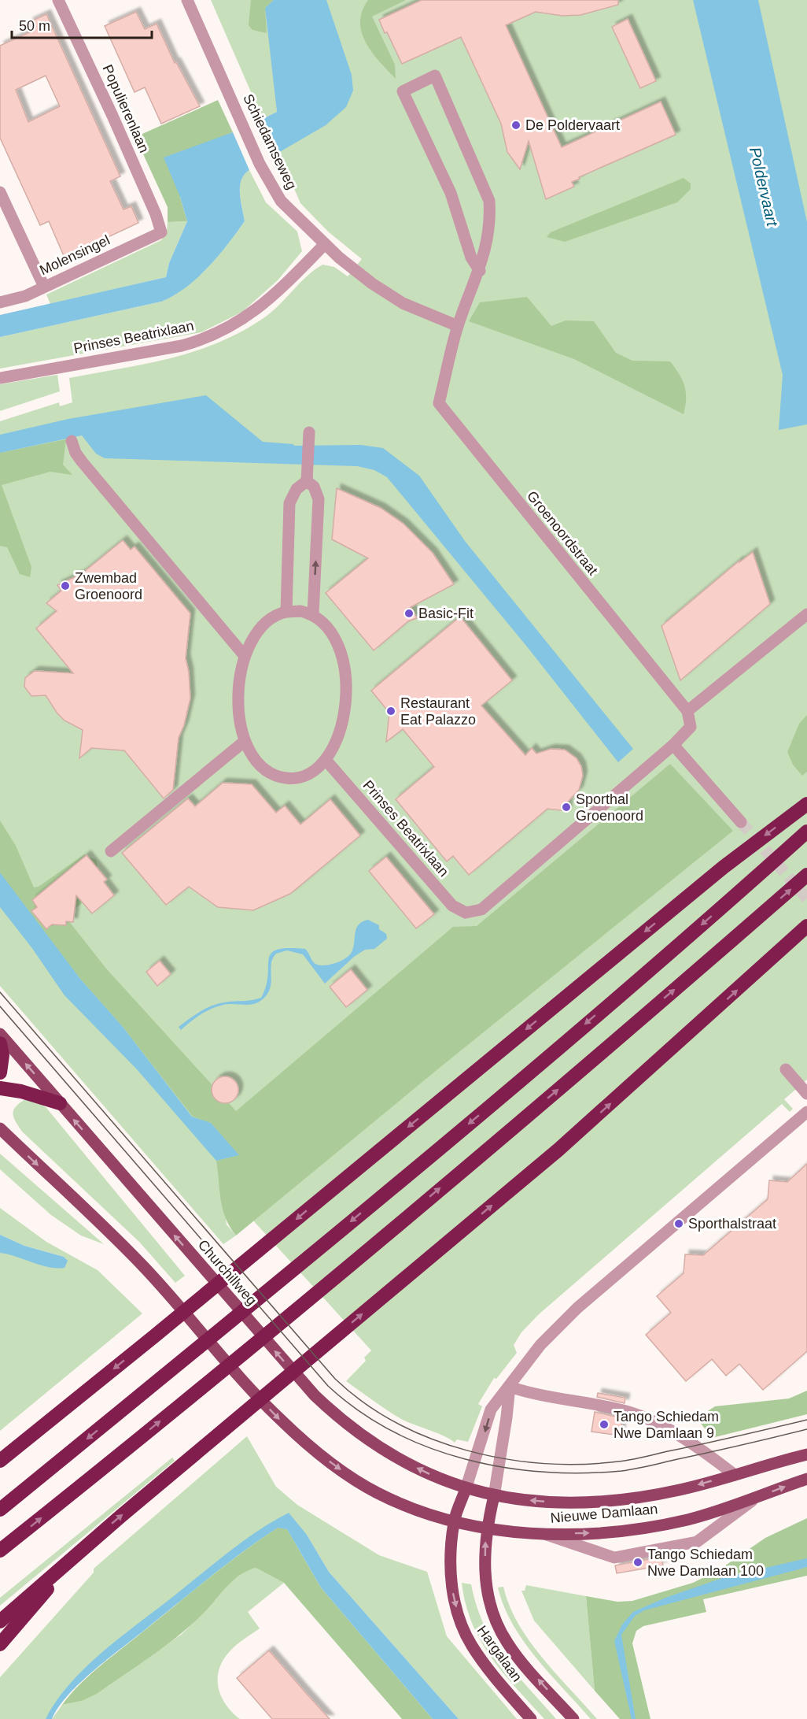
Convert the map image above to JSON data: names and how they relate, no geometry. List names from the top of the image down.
{
  "streets": {
    "main road": ["Churchillweg", "Nieuwe Damlaan", "Hargalaan"],
    "street": [
      "Populierenlaan",
      "Schiedamseweg",
      "Molensingel",
      "Prinses Beatrixlaan",
      "Groenoordstraat"
    ]
  },
  "crossings": [
    ["Populierenlaan", "Molensingel"],
    ["Schiedamseweg", "Prinses Beatrixlaan"],
    ["Schiedamseweg", "Groenoordstraat"],
    ["Churchillweg", "Nieuwe Damlaan"],
    ["Churchillweg", "Hargalaan"],
    ["Nieuwe Damlaan", "Hargalaan"]
  ],
  "water": ["Poldervaart"],
  "places": [
    "De Poldervaart",
    "Zwembad Groenoord",
    "Basic-Fit",
    "Restaurant Eat Palazzo",
    "Sporthal Groenoord",
    "Sporthalstraat",
    "Tango Schiedam Nwe Damlaan 9",
    "Tango Schiedam Nwe Damlaan 100"
  ],
  "scale_bar": "50 m"
}
